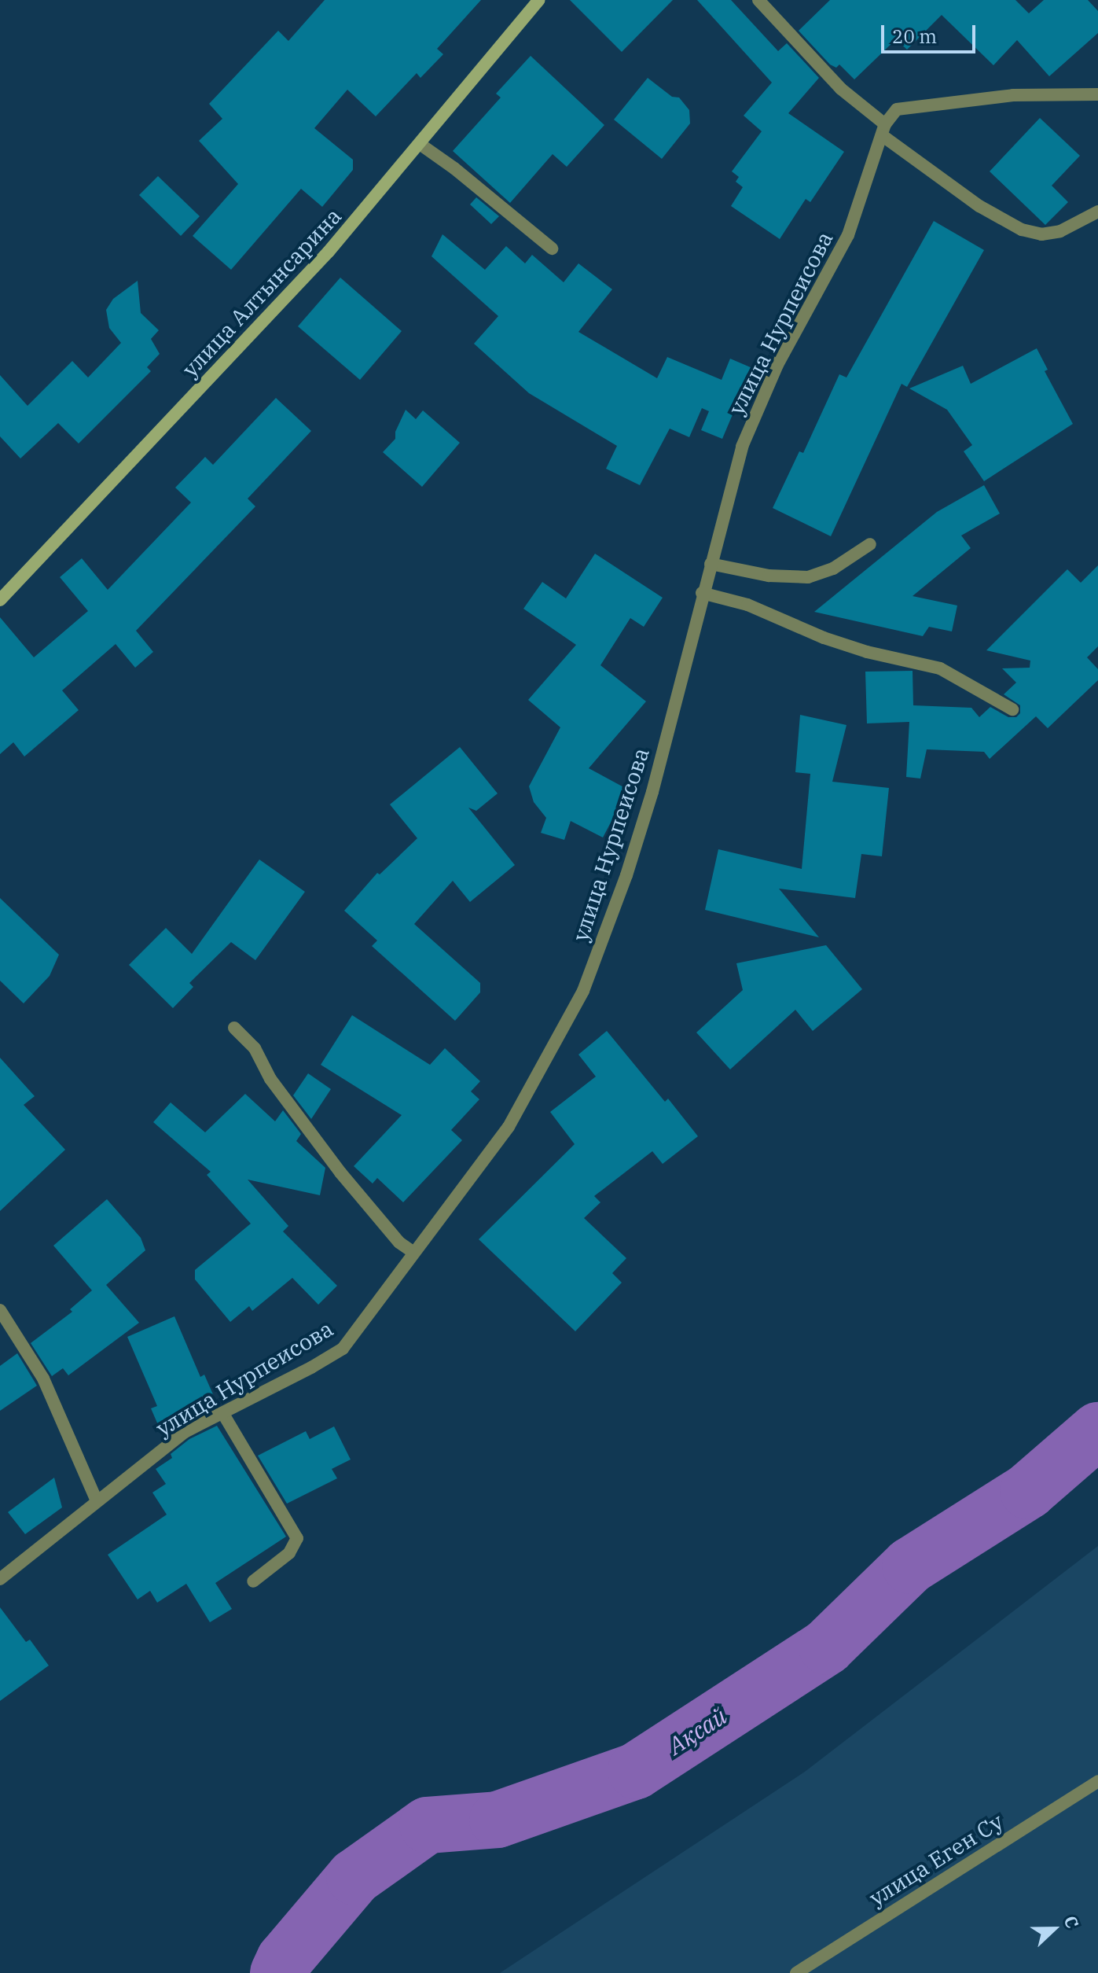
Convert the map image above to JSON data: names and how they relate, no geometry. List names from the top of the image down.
{
  "streets": {
    "street": ["улица Алтынсарина", "улица Нурпеисова", "улица Еген Су"]
  },
  "water": ["Ақсай"],
  "scale_bar": "20 m",
  "north": "right"
}
